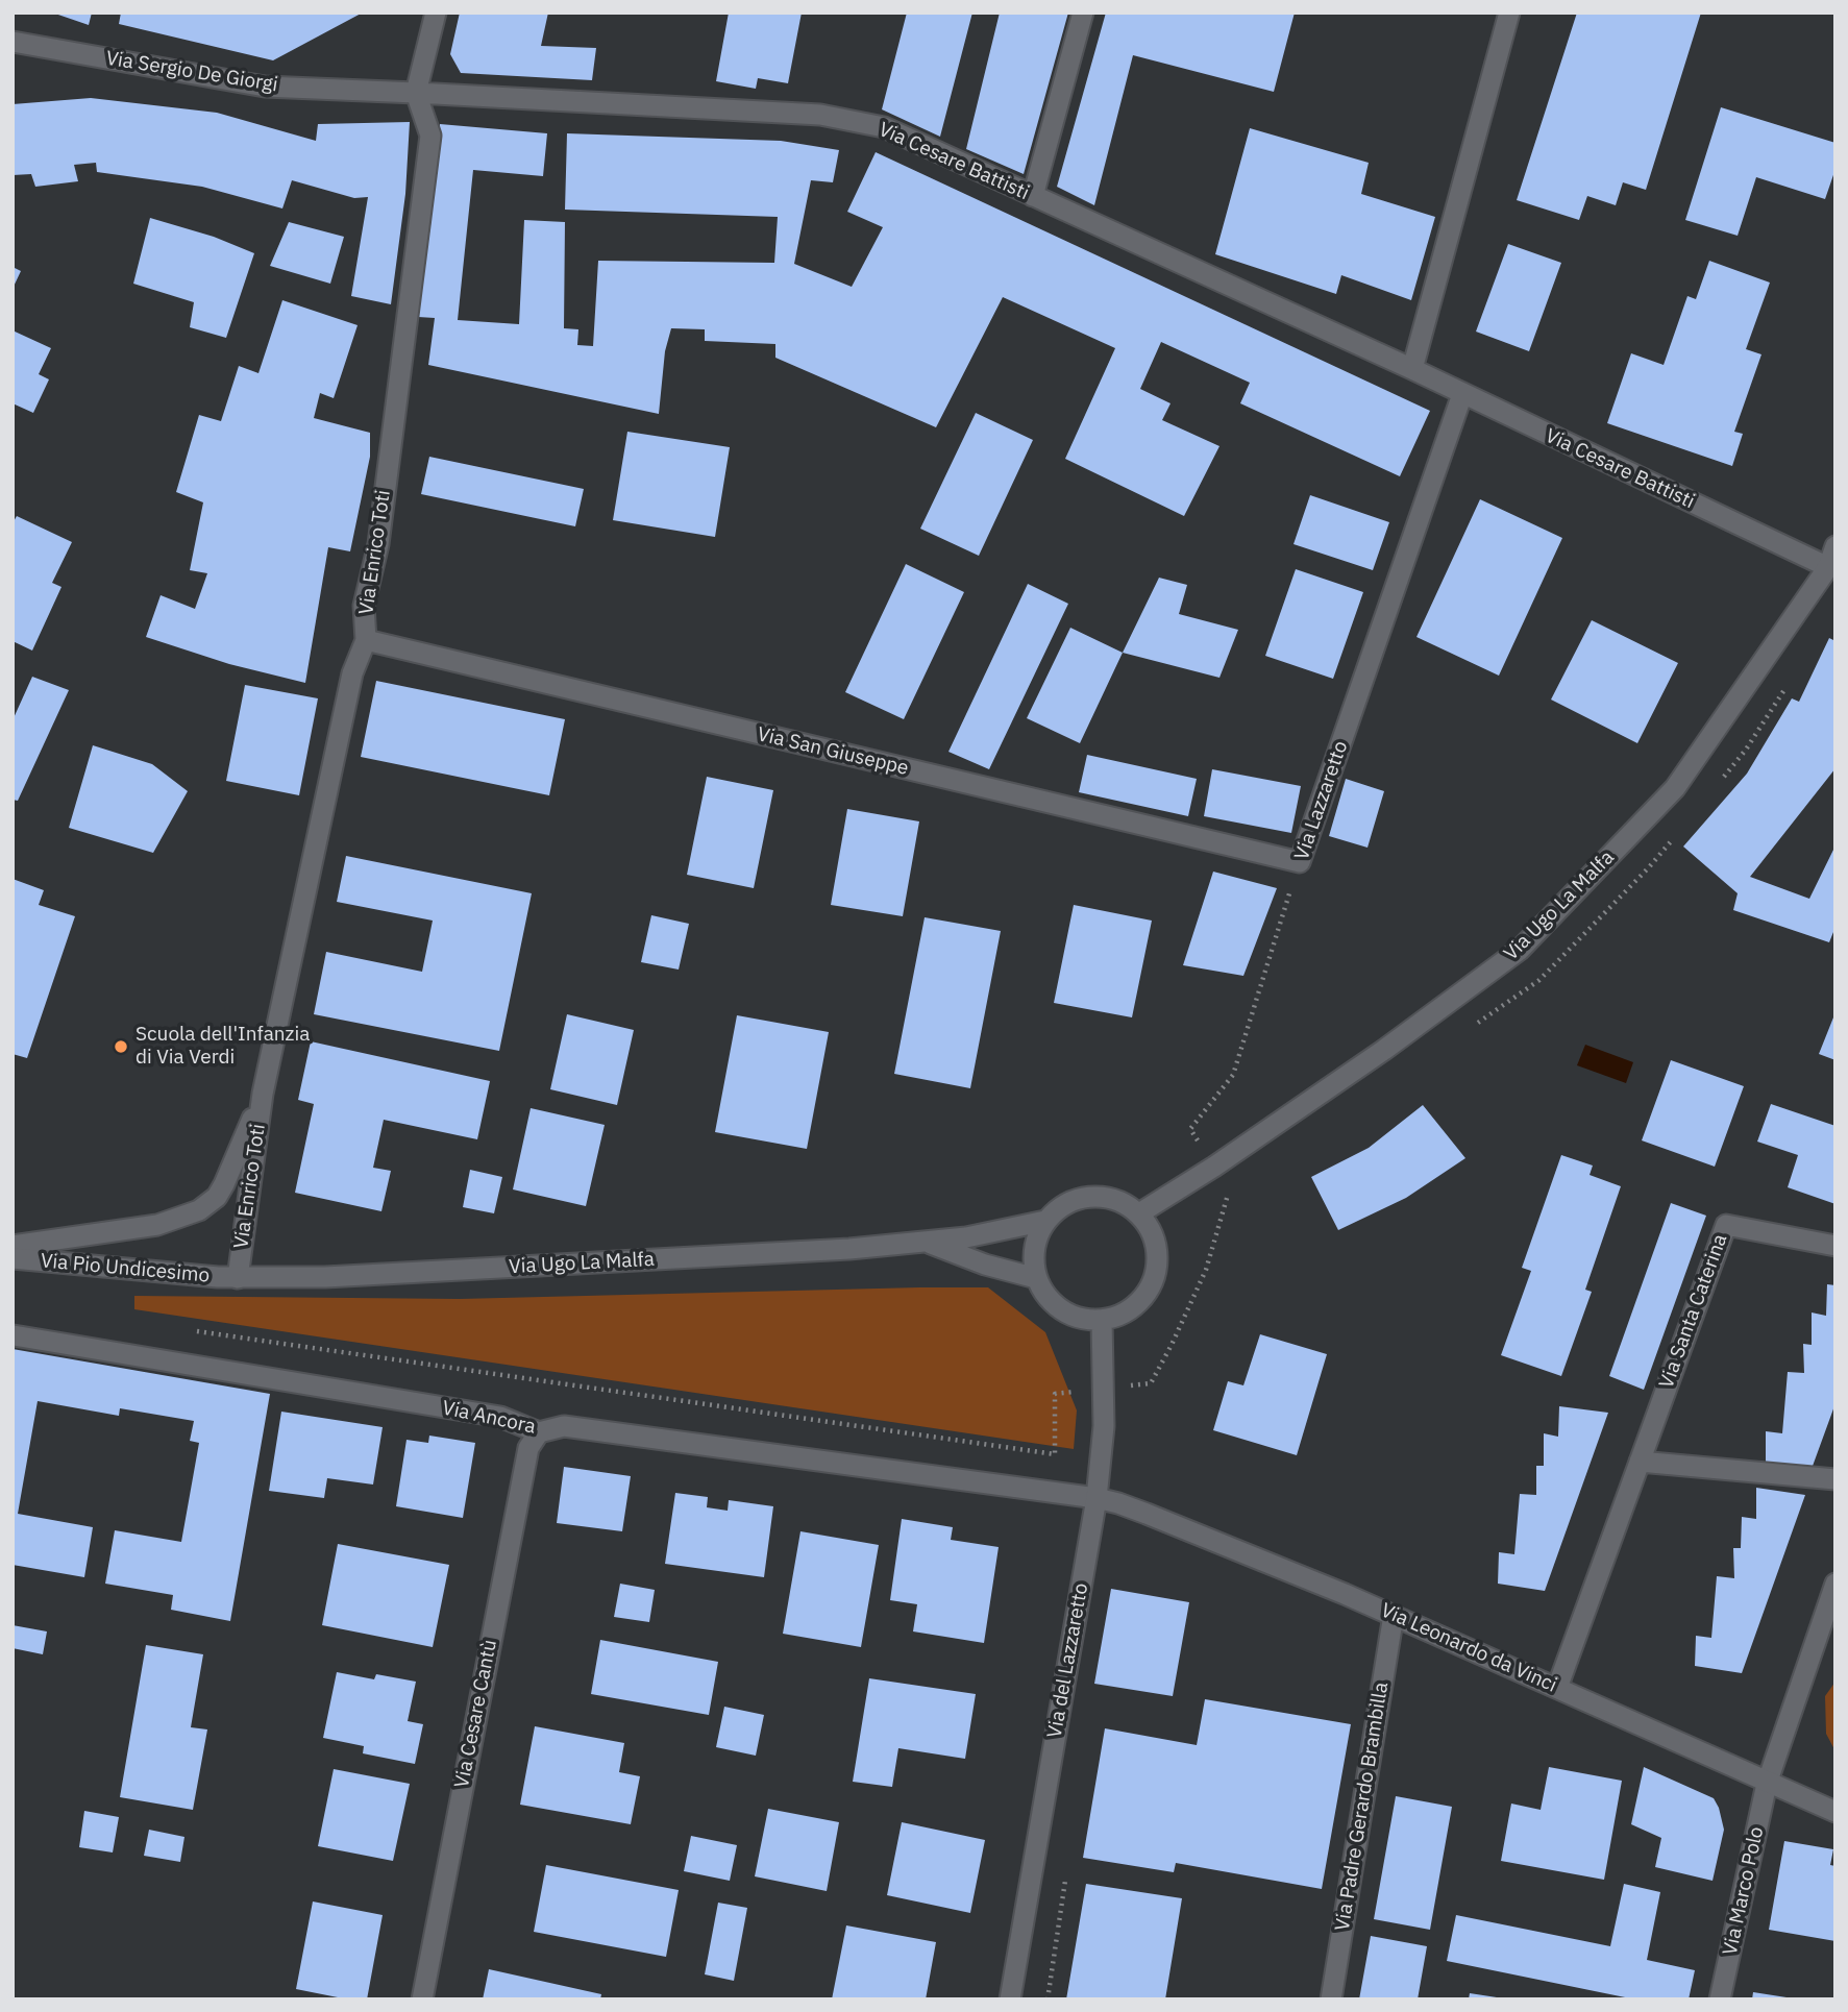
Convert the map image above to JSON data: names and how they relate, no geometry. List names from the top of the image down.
{
  "streets": {
    "street": [
      "Via Sergio De Giorgi",
      "Via Cesare Battisti",
      "Via Enrico Toti",
      "Via San Giuseppe",
      "Via Lazzaretto",
      "Via Ugo La Malfa",
      "Via Pio Undicesimo",
      "Via Santa Caterina",
      "Via Ancora",
      "Via Leonardo da Vinci",
      "Via del Lazzaretto",
      "Via Cesare Cantù",
      "Via Padre Gerardo Brambilla",
      "Via Marco Polo"
    ]
  },
  "crossings": [
    ["Via Sergio De Giorgi", "Via Cesare Battisti"],
    ["Via Sergio De Giorgi", "Via Enrico Toti"],
    ["Via Cesare Battisti", "Via Enrico Toti"],
    ["Via Cesare Battisti", "Via Lazzaretto"],
    ["Via Cesare Battisti", "Via Ugo La Malfa"],
    ["Via Enrico Toti", "Via San Giuseppe"],
    ["Via Enrico Toti", "Via Ugo La Malfa"],
    ["Via Enrico Toti", "Via Pio Undicesimo"],
    ["Via San Giuseppe", "Via Lazzaretto"],
    ["Via Lazzaretto", "Via Ugo La Malfa"],
    ["Via Ugo La Malfa", "Via Pio Undicesimo"],
    ["Via Ugo La Malfa", "Via del Lazzaretto"],
    ["Via Santa Caterina", "Via Leonardo da Vinci"],
    ["Via Ancora", "Via Leonardo da Vinci"],
    ["Via Ancora", "Via del Lazzaretto"],
    ["Via Ancora", "Via Cesare Cantù"],
    ["Via Leonardo da Vinci", "Via del Lazzaretto"],
    ["Via Leonardo da Vinci", "Via Padre Gerardo Brambilla"],
    ["Via Leonardo da Vinci", "Via Marco Polo"]
  ],
  "places": ["Scuola dell'Infanzia di Via Verdi"]
}
